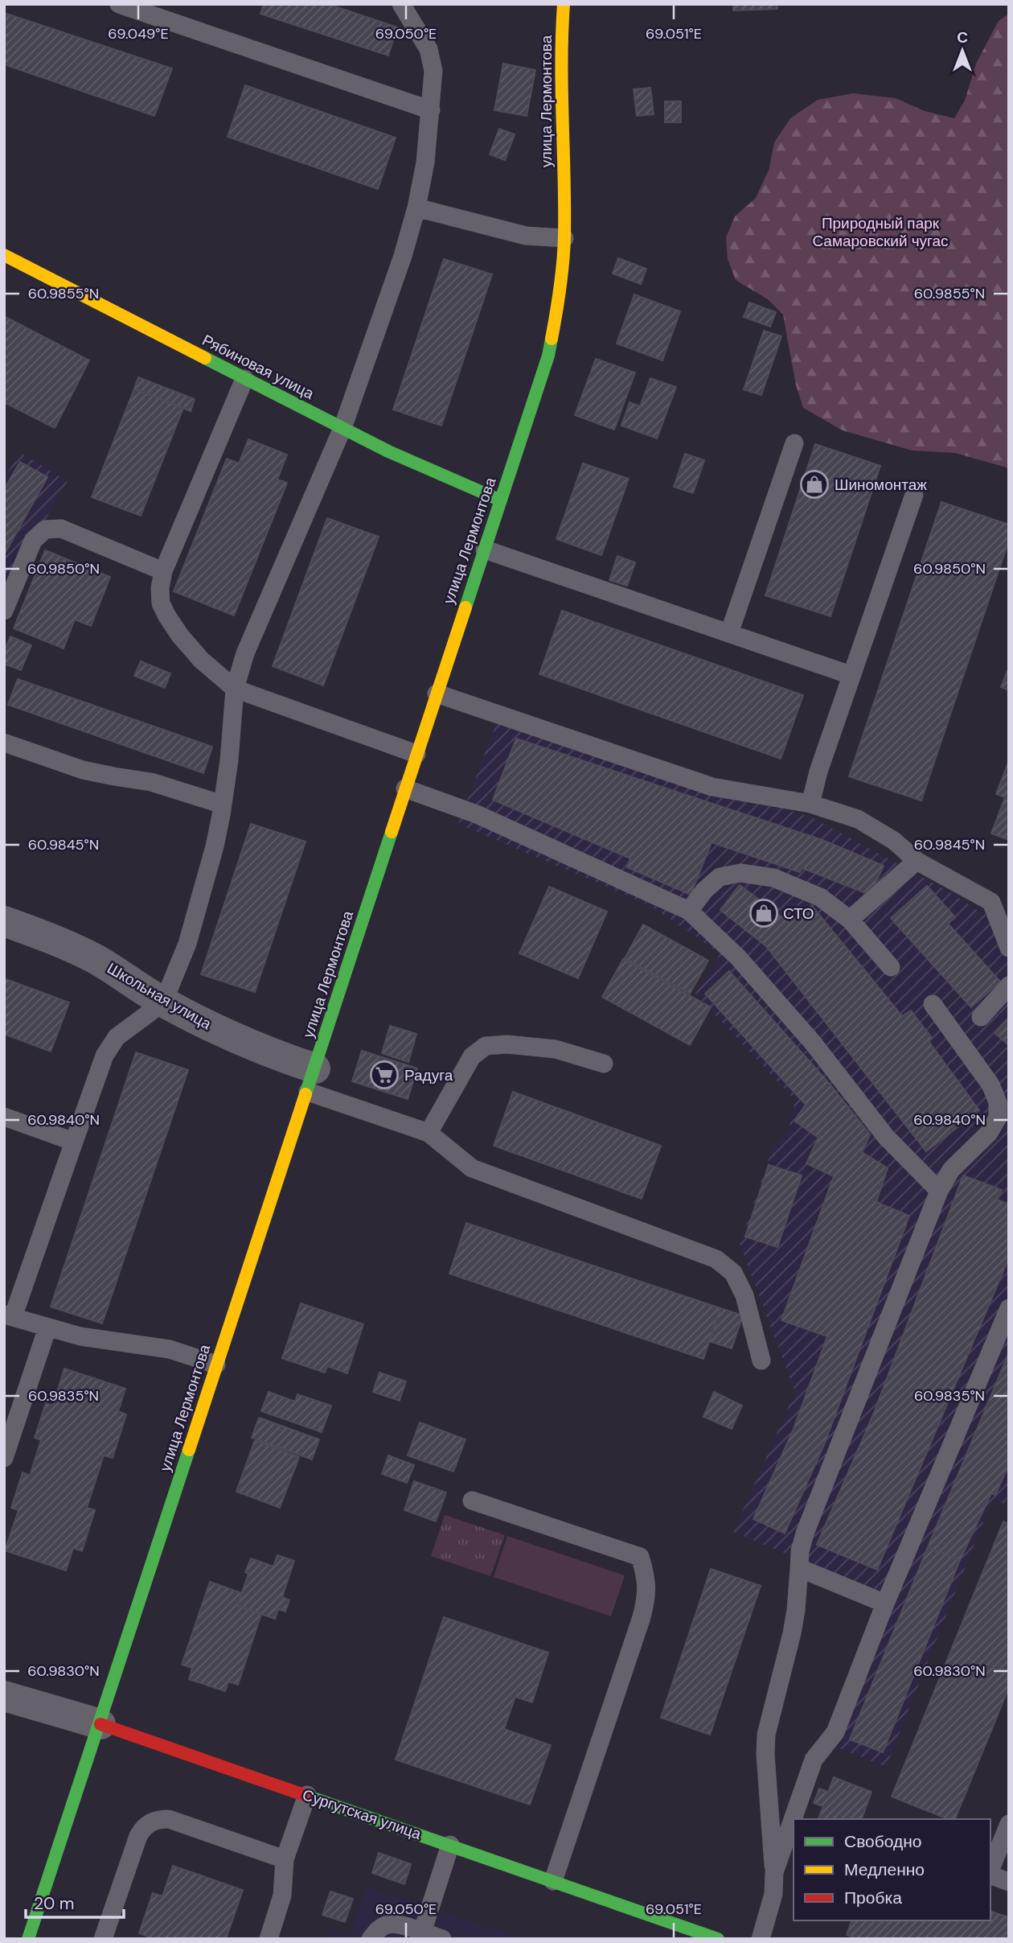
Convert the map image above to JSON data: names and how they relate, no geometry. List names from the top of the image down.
{
  "streets": {
    "street": [
      "улица Лермонтова",
      "Рябиновая улица",
      "Школьная улица",
      "Сургутская улица"
    ]
  },
  "crossings": [
    ["улица Лермонтова", "Рябиновая улица"],
    ["улица Лермонтова", "Школьная улица"],
    ["улица Лермонтова", "Сургутская улица"]
  ],
  "parks": ["Природный парк Самаровский чугас"],
  "places": {
    "shop": ["Шиномонтаж", "СТО"],
    "supermarket": ["Радуга"]
  },
  "legend": ["Свободно", "Медленно", "Пробка"],
  "scale_bar": "20 m",
  "north": "top",
  "coordinates": [
    "69.049°E",
    "69.050°E",
    "69.051°E",
    "60.9855°N",
    "60.9850°N",
    "60.9845°N",
    "60.9840°N",
    "60.9835°N",
    "60.9830°N"
  ]
}
